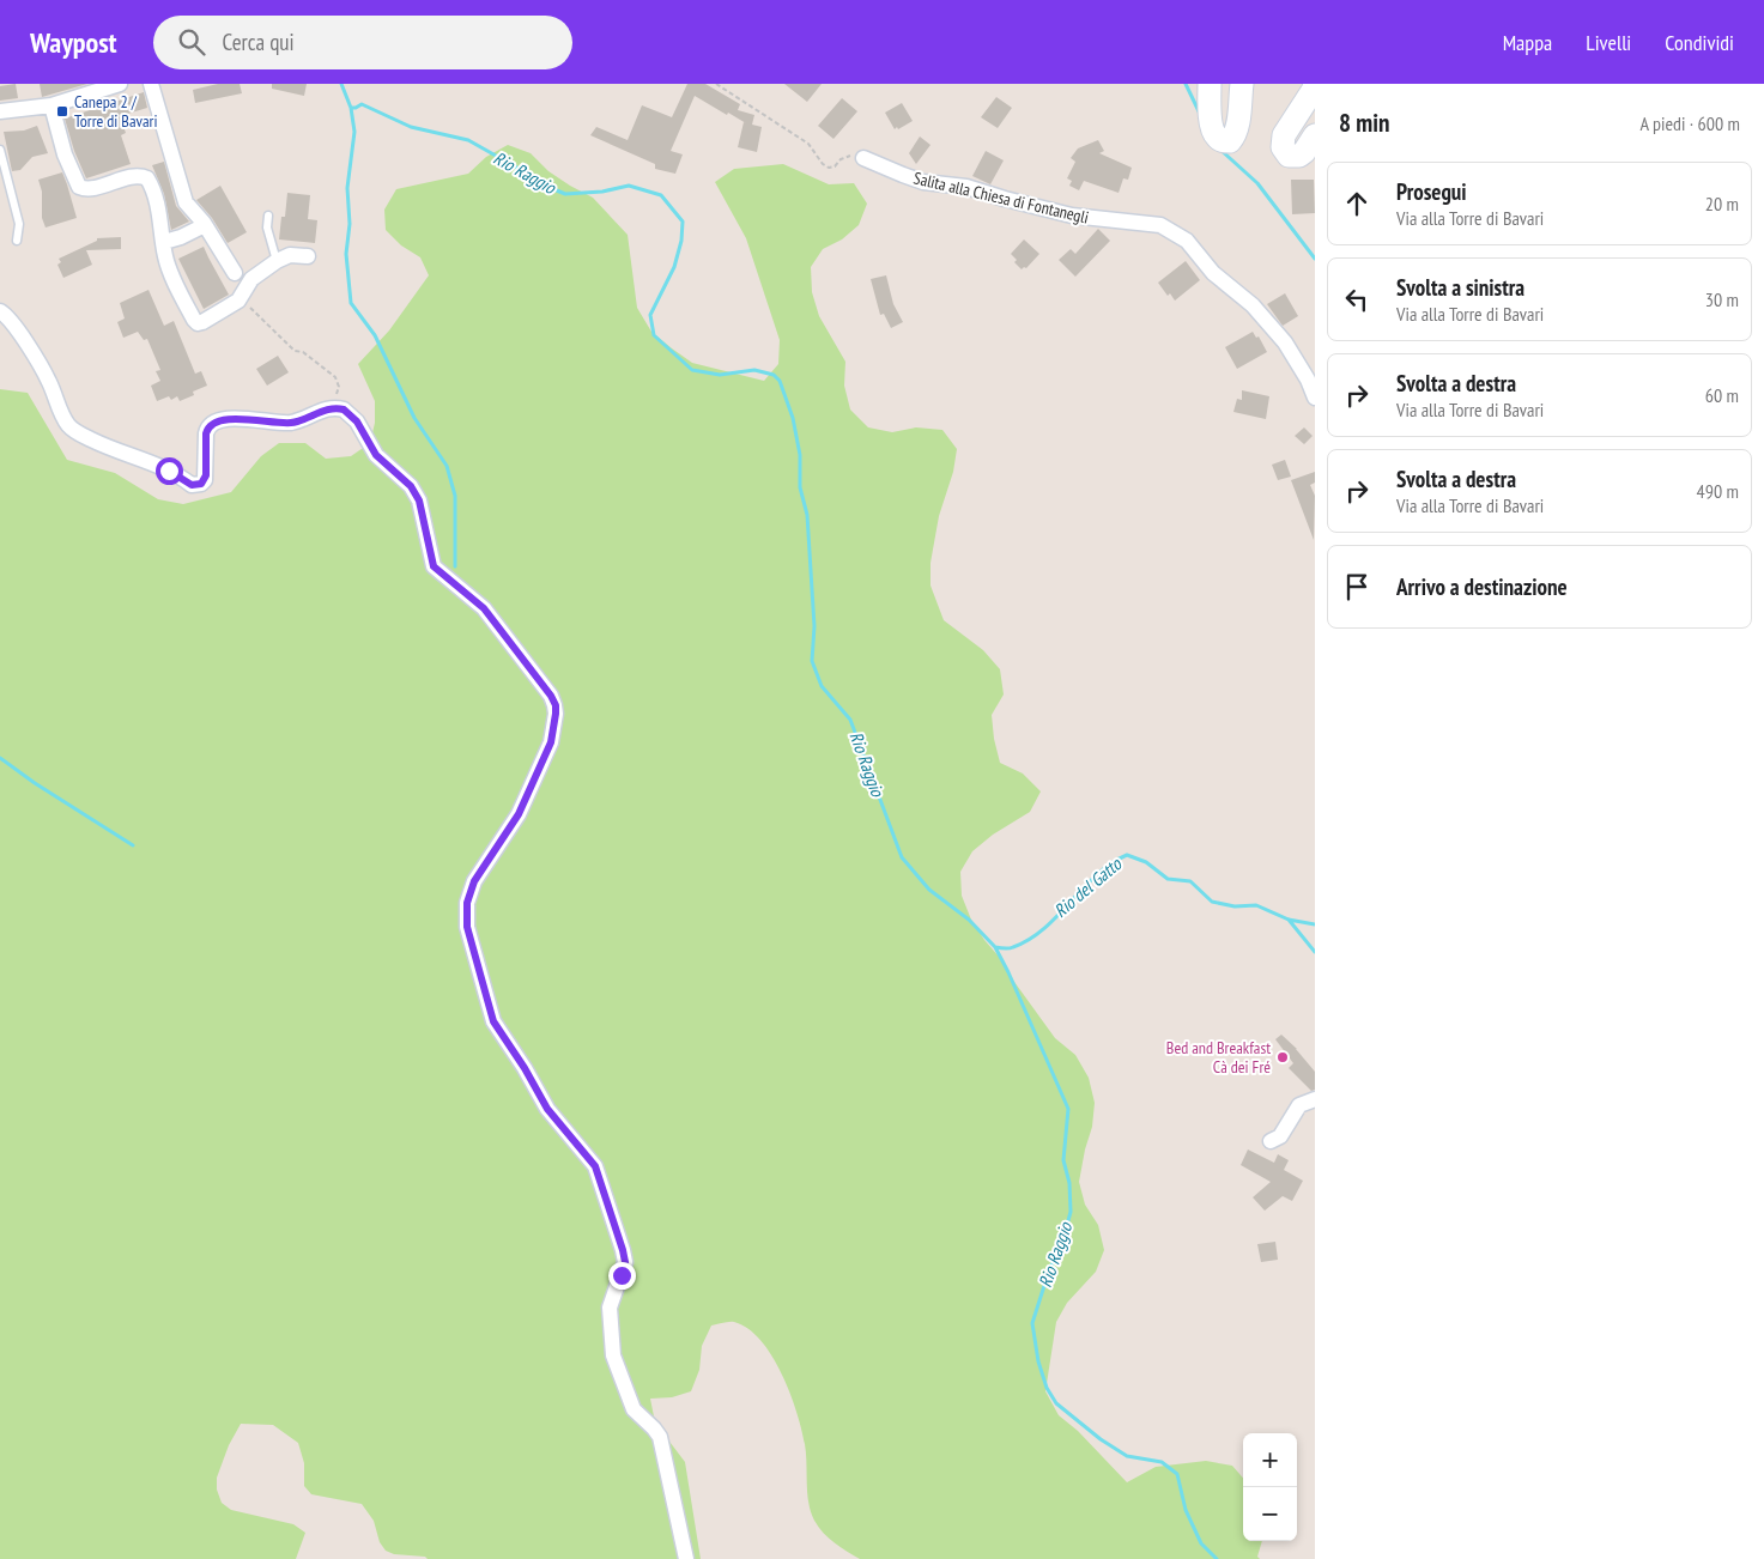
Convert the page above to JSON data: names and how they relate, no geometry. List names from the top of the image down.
{
  "streets": {
    "street": ["Salita alla Chiesa di Fontanegli"]
  },
  "water": ["Rio Raggio", "Rio del Gatto"],
  "places": {
    "transit": ["Canepa 2 / Torre di Bavari"],
    "other": ["Bed and Breakfast Cà dei Fré"]
  },
  "page": {
    "header": "Waypost",
    "search": "Cerca qui",
    "nav": ["Mappa", "Livelli", "Condividi"],
    "heading": ["8 min", "A piedi · 600 m"],
    "list": [
      ["Prosegui", "Via alla Torre di Bavari", "20 m"],
      ["Svolta a sinistra", "Via alla Torre di Bavari", "30 m"],
      ["Svolta a destra", "Via alla Torre di Bavari", "60 m"],
      ["Svolta a destra", "Via alla Torre di Bavari", "490 m"],
      "Arrivo a destinazione"
    ],
    "map_buttons": ["+", "−"]
  }
}
